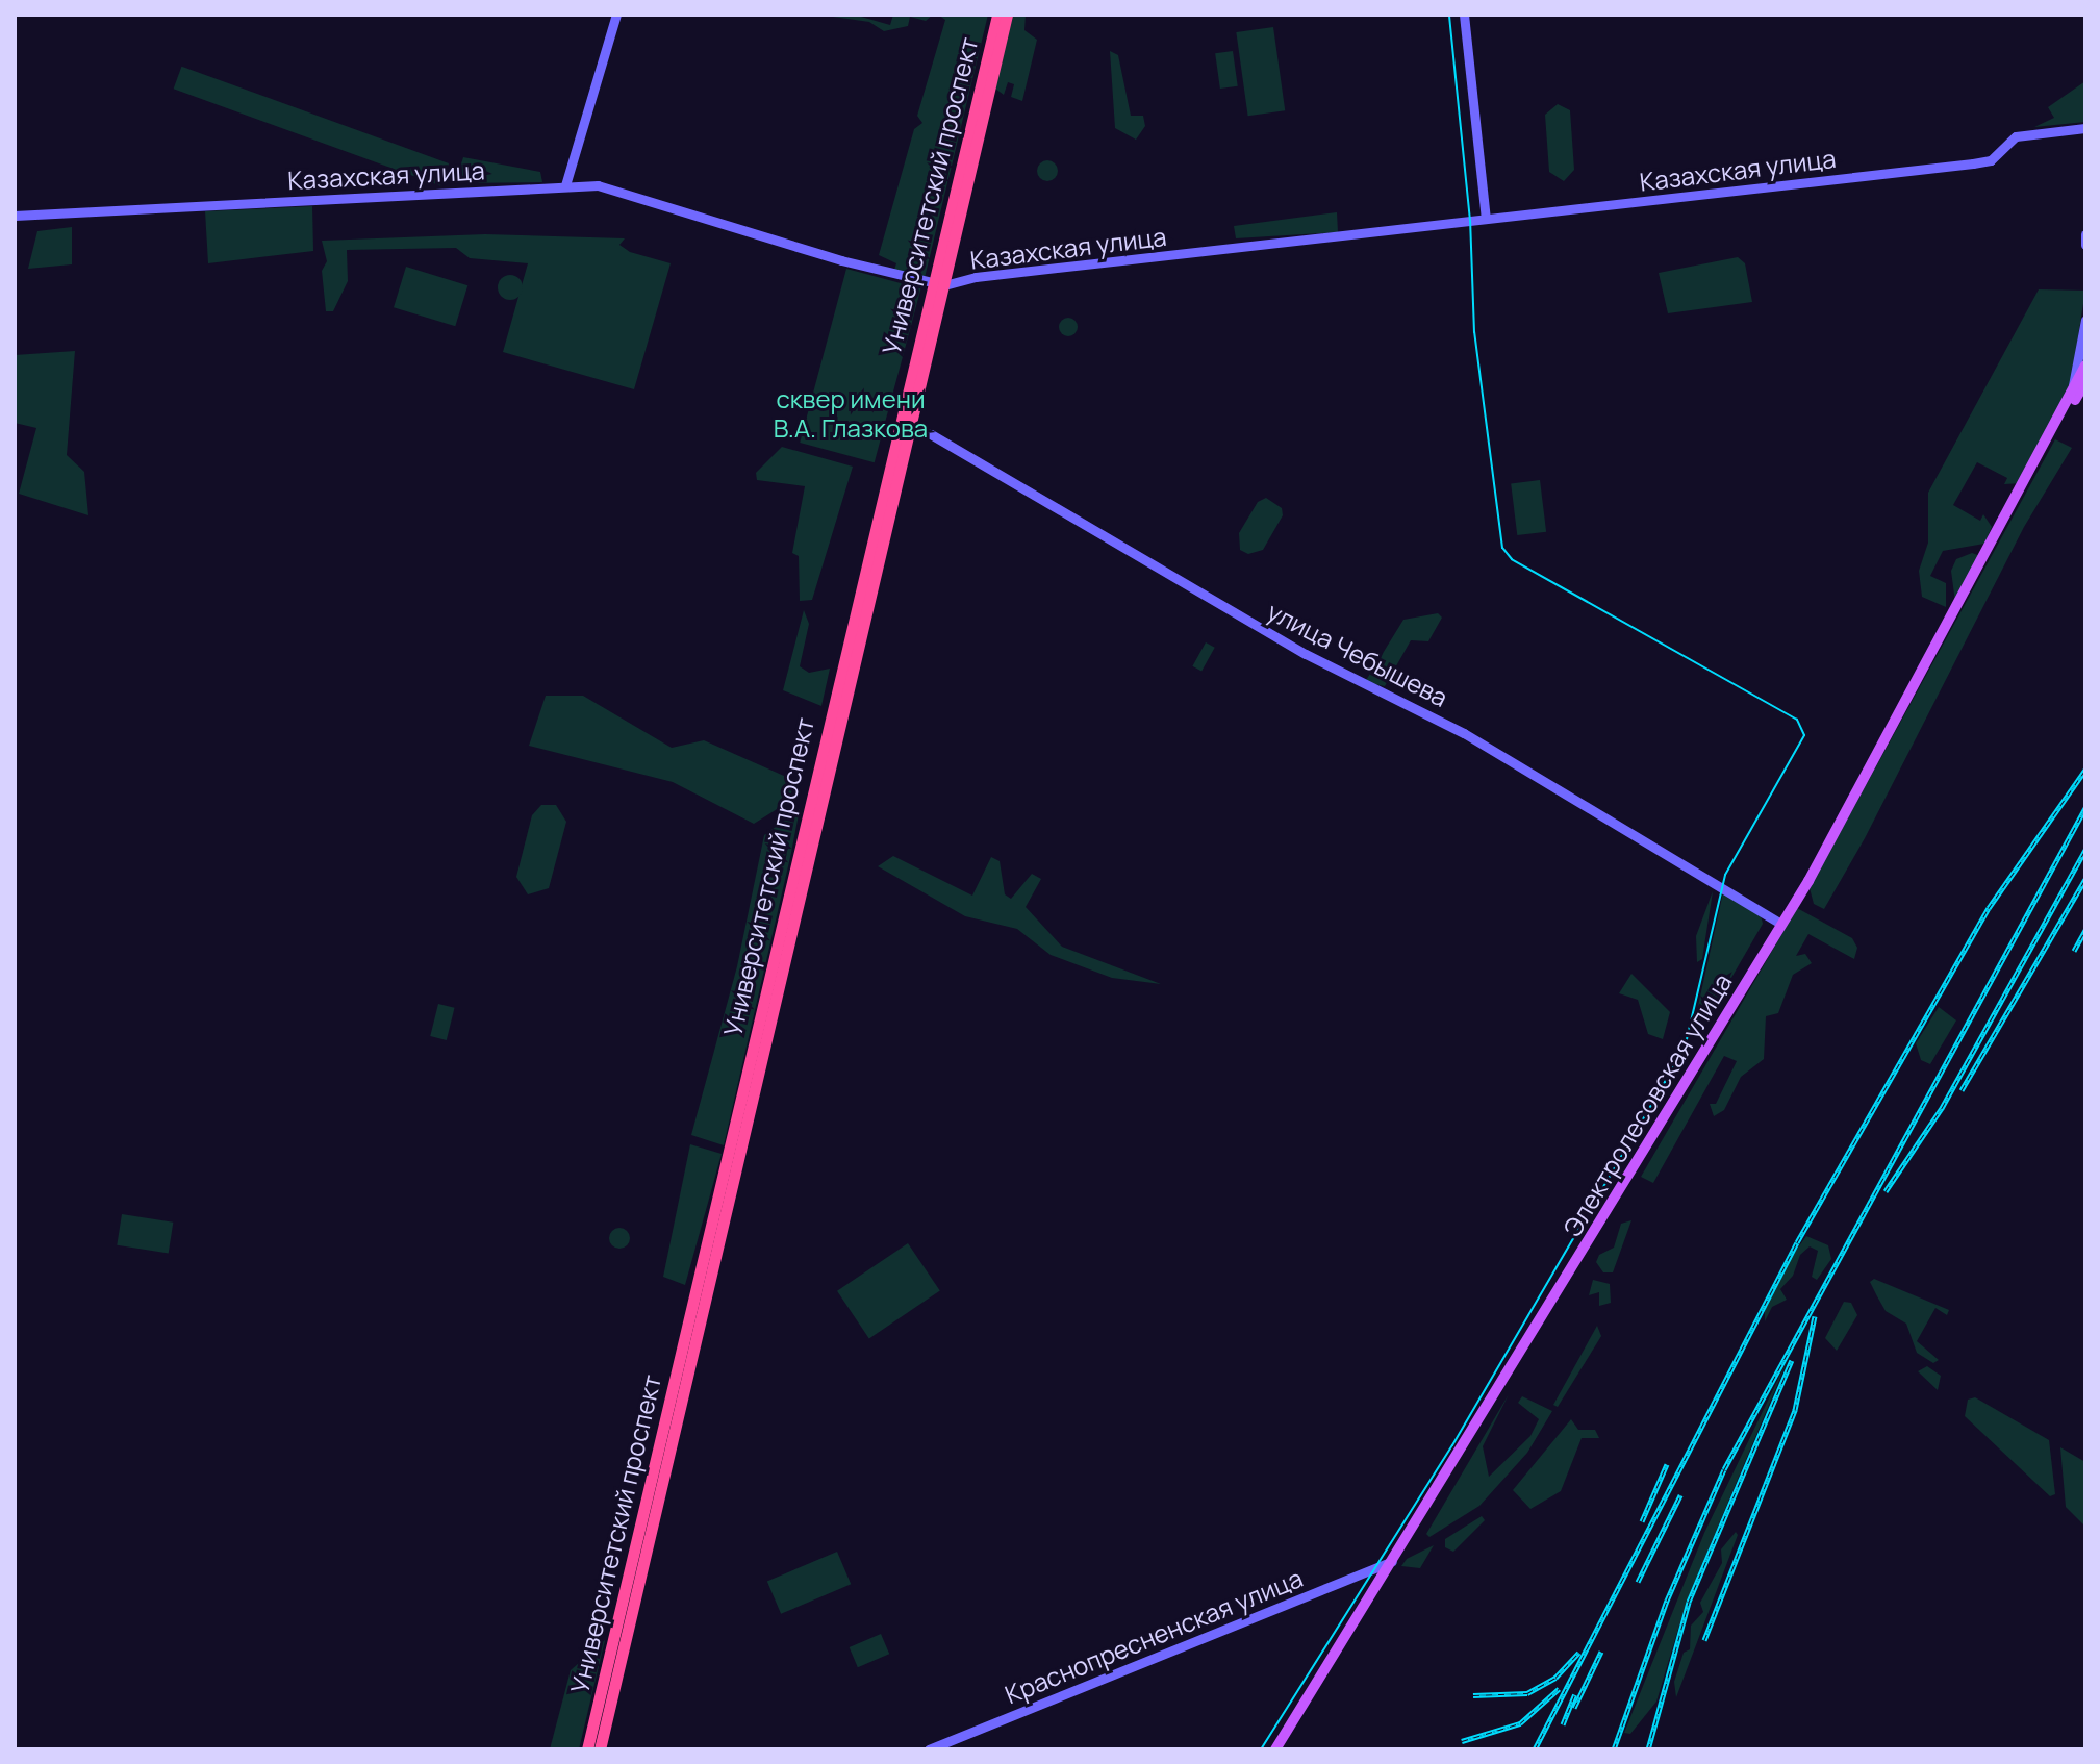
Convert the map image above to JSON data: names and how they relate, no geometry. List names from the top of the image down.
{
  "streets": {
    "highway": ["Университетский проспект"],
    "main road": [
      "Казахская улица",
      "улица Чебышева",
      "Электролесовская улица",
      "Краснопресненская улица"
    ]
  },
  "crossings": [
    ["Казахская улица", "Университетский проспект"],
    ["Университетский проспект", "улица Чебышева"],
    ["улица Чебышева", "Электролесовская улица"],
    ["Электролесовская улица", "Краснопресненская улица"]
  ],
  "parks": ["сквер имени В.А. Глазкова"]
}
